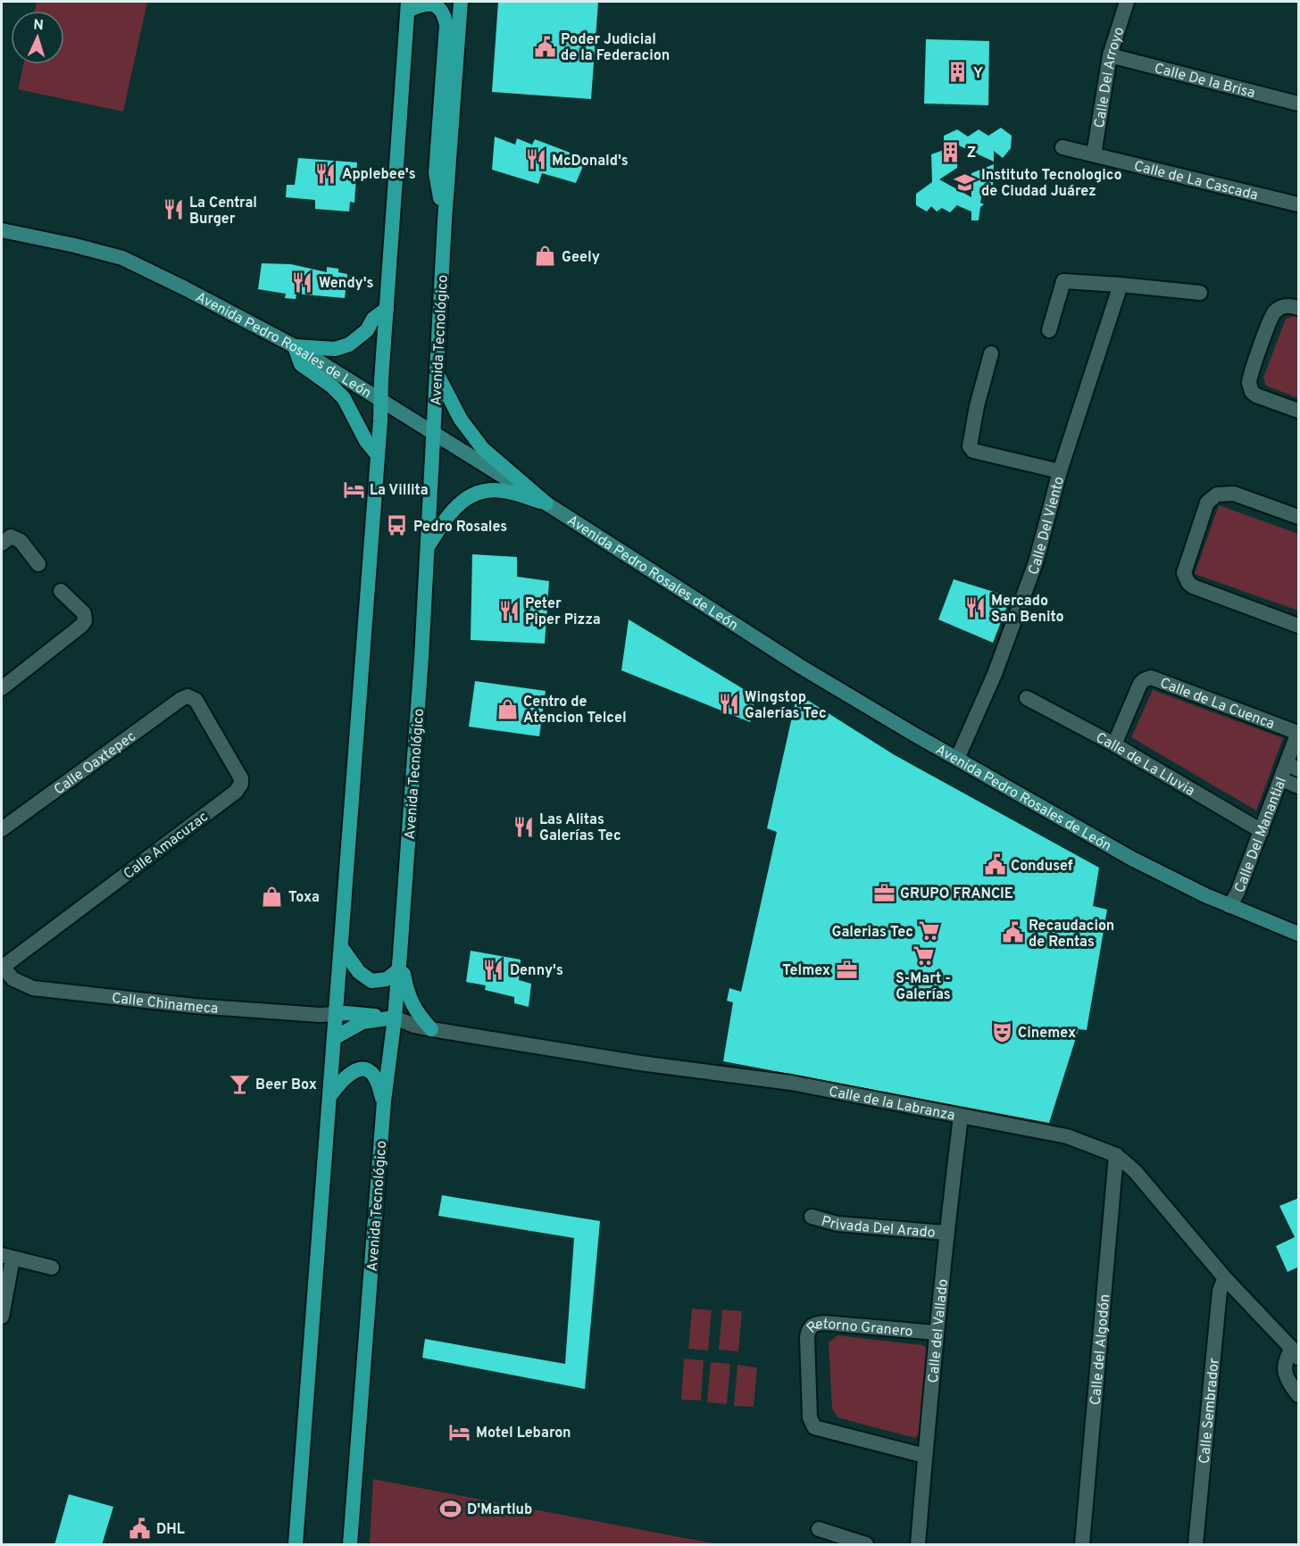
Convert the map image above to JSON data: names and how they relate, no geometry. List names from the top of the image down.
{
  "streets": {
    "main road": ["Avenida Tecnológico", "Avenida Pedro Rosales de León"],
    "street": [
      "Calle Del Arroyo",
      "Calle De la Brisa",
      "Calle de La Cascada",
      "Calle Del Viento",
      "Calle de La Cuenca",
      "Calle Oaxtepec",
      "Calle de La Lluvia",
      "Calle Del Manantial",
      "Calle Amacuzac",
      "Calle Chinameca",
      "Calle de la Labranza",
      "Privada Del Arado",
      "Calle del Vallado",
      "Retorno Granero",
      "Calle del Algodón",
      "Calle Sembrador"
    ]
  },
  "crossings": [
    ["Calle Del Arroyo", "Calle De la Brisa"],
    ["Calle Del Arroyo", "Calle de La Cascada"],
    ["Avenida Tecnológico", "Avenida Pedro Rosales de León"],
    ["Avenida Tecnológico", "Calle de la Labranza"],
    ["Avenida Pedro Rosales de León", "Calle Del Viento"],
    ["Avenida Pedro Rosales de León", "Calle Del Manantial"],
    ["Calle de La Cuenca", "Calle de La Lluvia"],
    ["Calle de La Cuenca", "Calle Del Manantial"],
    ["Calle Oaxtepec", "Calle Amacuzac"],
    ["Calle de La Lluvia", "Calle Del Manantial"],
    ["Calle Amacuzac", "Calle Chinameca"],
    ["Calle de la Labranza", "Calle del Vallado"],
    ["Calle de la Labranza", "Calle del Algodón"],
    ["Calle de la Labranza", "Calle Sembrador"],
    ["Privada Del Arado", "Calle del Vallado"],
    ["Calle del Vallado", "Retorno Granero"]
  ],
  "places": {
    "public building": [
      "Poder Judicial de la Federacion",
      "Condusef",
      "Recaudacion de Rentas",
      "DHL"
    ],
    "building": ["Y", "Z"],
    "restaurant": [
      "McDonald's",
      "Applebee's",
      "La Central Burger",
      "Wendy's",
      "Mercado San Benito",
      "Peter Piper Pizza",
      "Wingstop Galerías Tec",
      "Las Alitas Galerías Tec",
      "Denny's"
    ],
    "school or university": ["Instituto Tecnologico de Ciudad Juárez"],
    "shop": ["Geely", "Centro de Atencion Telcel", "Toxa"],
    "hotel": ["La Villita", "Motel Lebaron"],
    "bus stop": ["Pedro Rosales"],
    "office": ["GRUPO FRANCIE", "Telmex"],
    "supermarket": ["Galerias Tec", "S-Mart - Galerías"],
    "theatre": ["Cinemex"],
    "bar": ["Beer Box"],
    "sports": ["D'Martlub"]
  },
  "north": "top"
}
